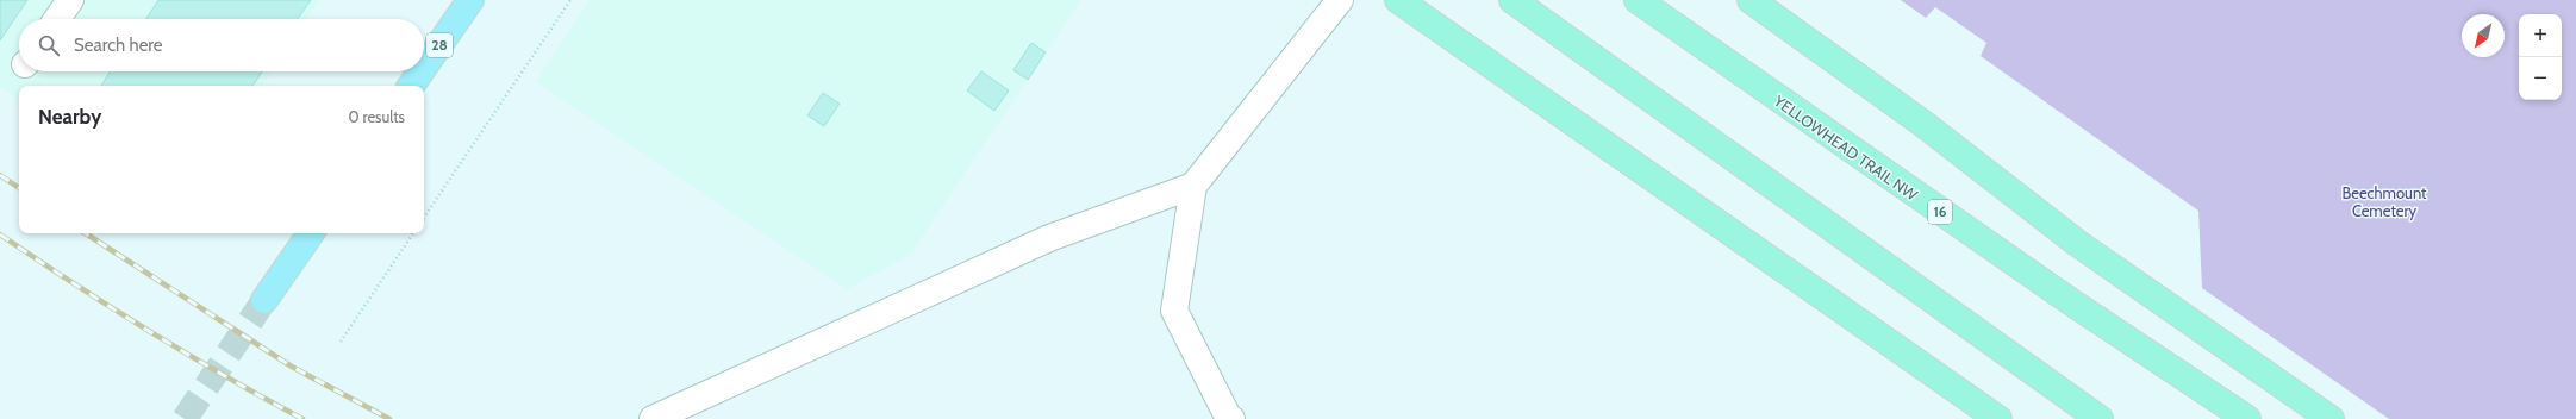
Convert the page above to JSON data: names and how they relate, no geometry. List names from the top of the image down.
{
  "streets": {
    "highway": ["YELLOWHEAD TRAIL NW", "16"],
    "main road": ["28"]
  },
  "parks": ["Beechmount Cemetery"],
  "north": "bottom left",
  "page": {
    "map_buttons": ["+", "−"],
    "search": "Search here",
    "heading": ["Nearby", "0 results"]
  }
}
